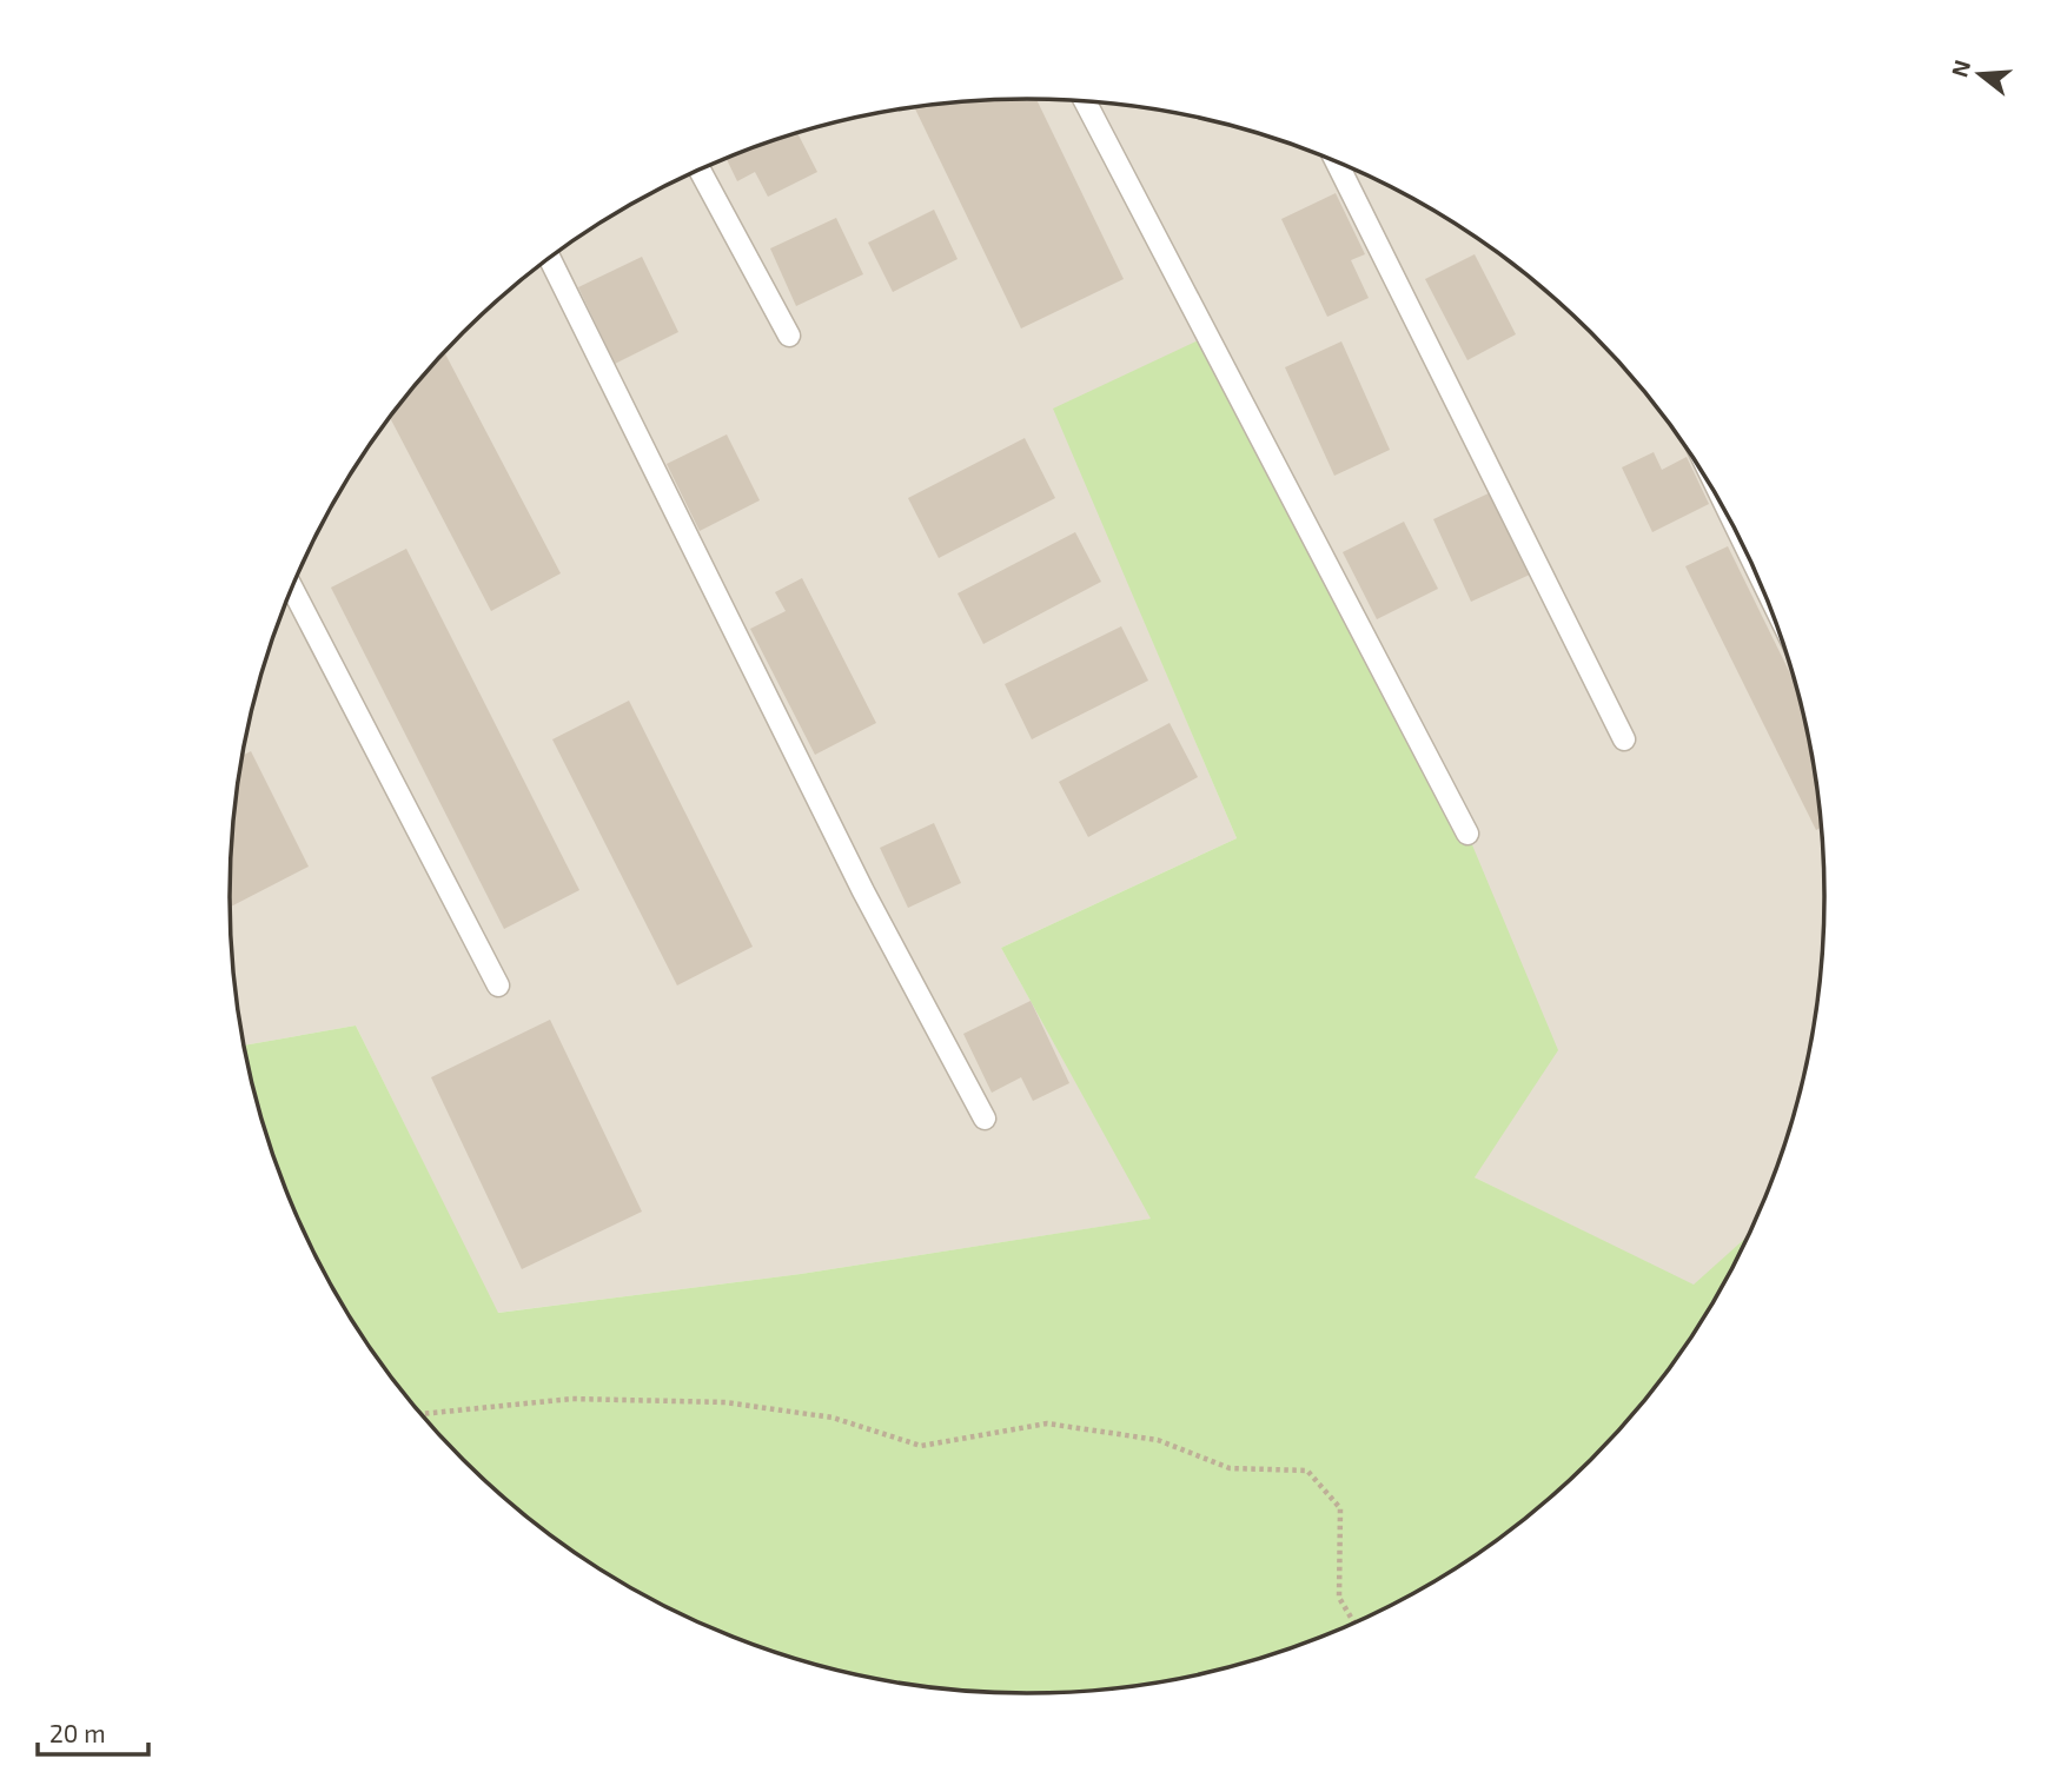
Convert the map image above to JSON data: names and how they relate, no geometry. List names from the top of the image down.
{
  "scale_bar": "20 m",
  "north": "left"
}
